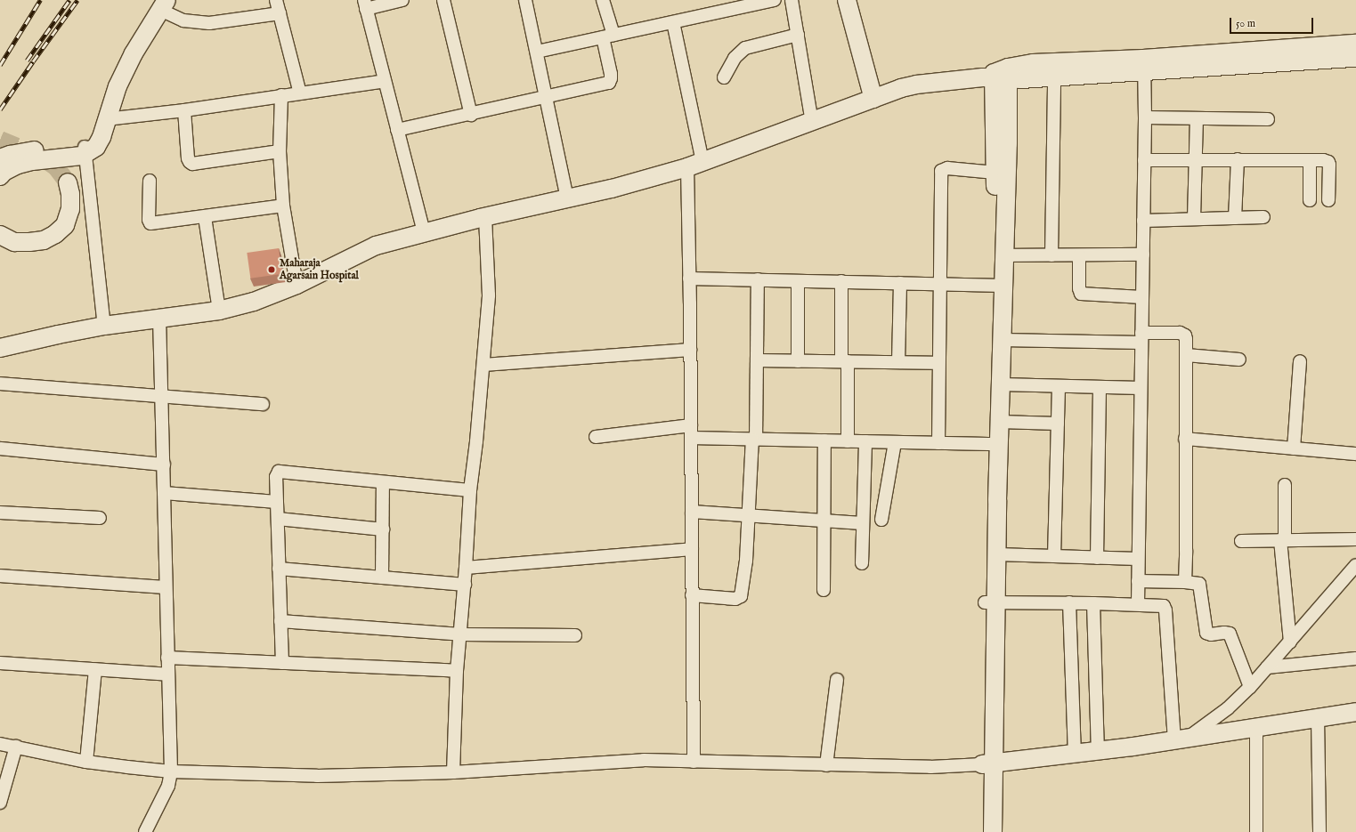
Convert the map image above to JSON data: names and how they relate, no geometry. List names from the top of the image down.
{
  "places": ["Maharaja Agarsain Hospital"],
  "scale_bar": "50 m"
}
